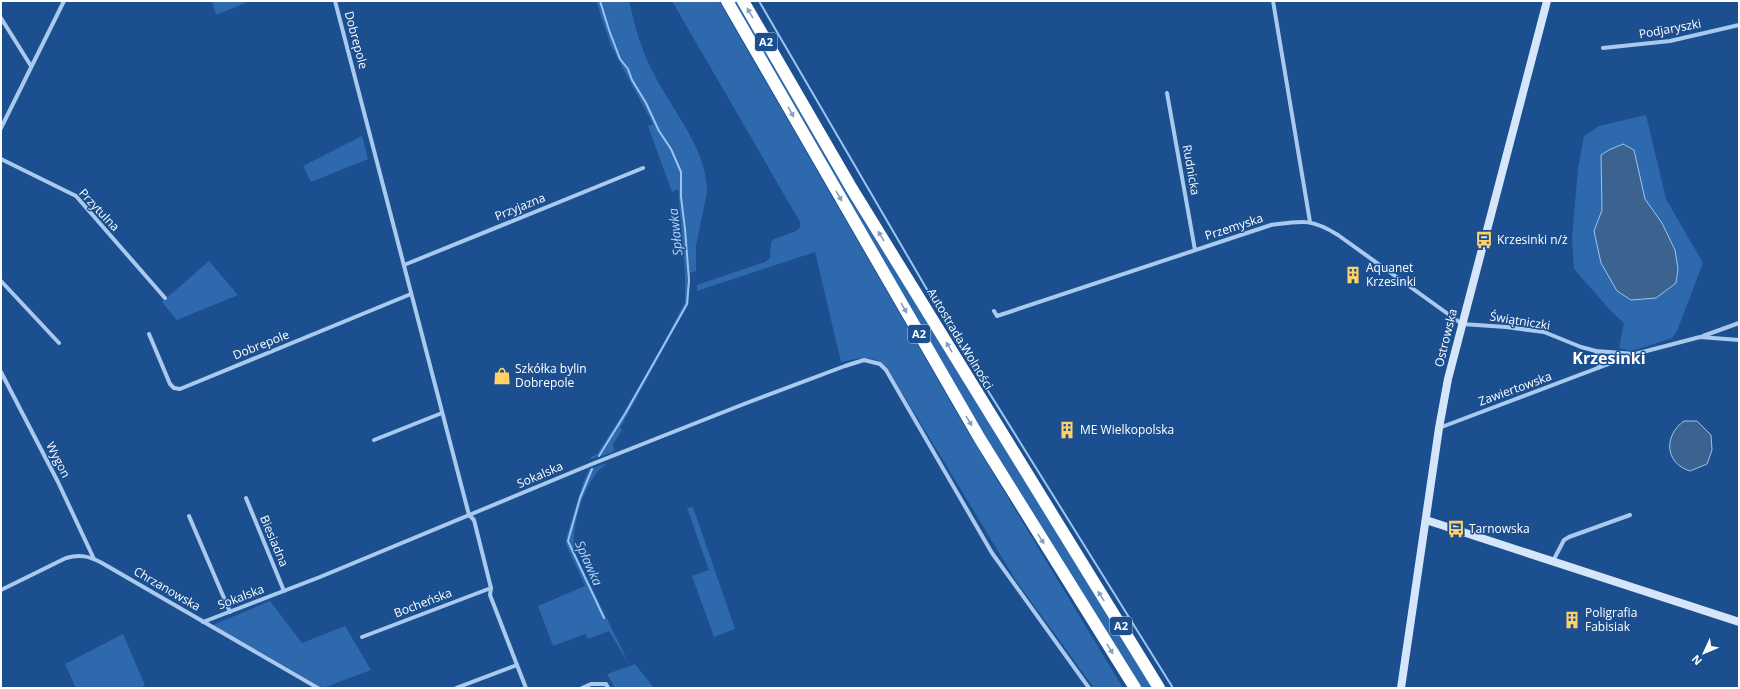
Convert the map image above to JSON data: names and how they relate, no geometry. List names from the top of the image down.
{
  "streets": {
    "highway": ["A2", "Autostrada Wolności"],
    "street": [
      "Podjaryszki",
      "Dobrepole",
      "Rudnicka",
      "Przyjazna",
      "Przytulna",
      "Przemyska",
      "Świątniczki",
      "Ostrowska",
      "Zawiertowska",
      "Wygon",
      "Sokalska",
      "Biesiadna",
      "Chrzanowska",
      "Bocheńska"
    ]
  },
  "crossings": [
    ["Dobrepole", "Przyjazna"],
    ["Dobrepole", "Sokalska"],
    ["Rudnicka", "Przemyska"],
    ["Przemyska", "Świątniczki"],
    ["Przemyska", "Ostrowska"],
    ["Świątniczki", "Ostrowska"],
    ["Świątniczki", "Zawiertowska"],
    ["Ostrowska", "Zawiertowska"],
    ["Wygon", "Chrzanowska"],
    ["Sokalska", "Biesiadna"],
    ["Sokalska", "Chrzanowska"]
  ],
  "districts": ["Krzesinki"],
  "water": ["Spławka"],
  "places": {
    "bus stop": ["Krzesinki n/ż", "Tarnowska"],
    "building": ["Aquanet Krzesinki", "ME Wielkopolska", "Poligrafia Fabisiak"],
    "shop": ["Szkółka bylin Dobrepole"]
  },
  "north": "bottom left"
}
